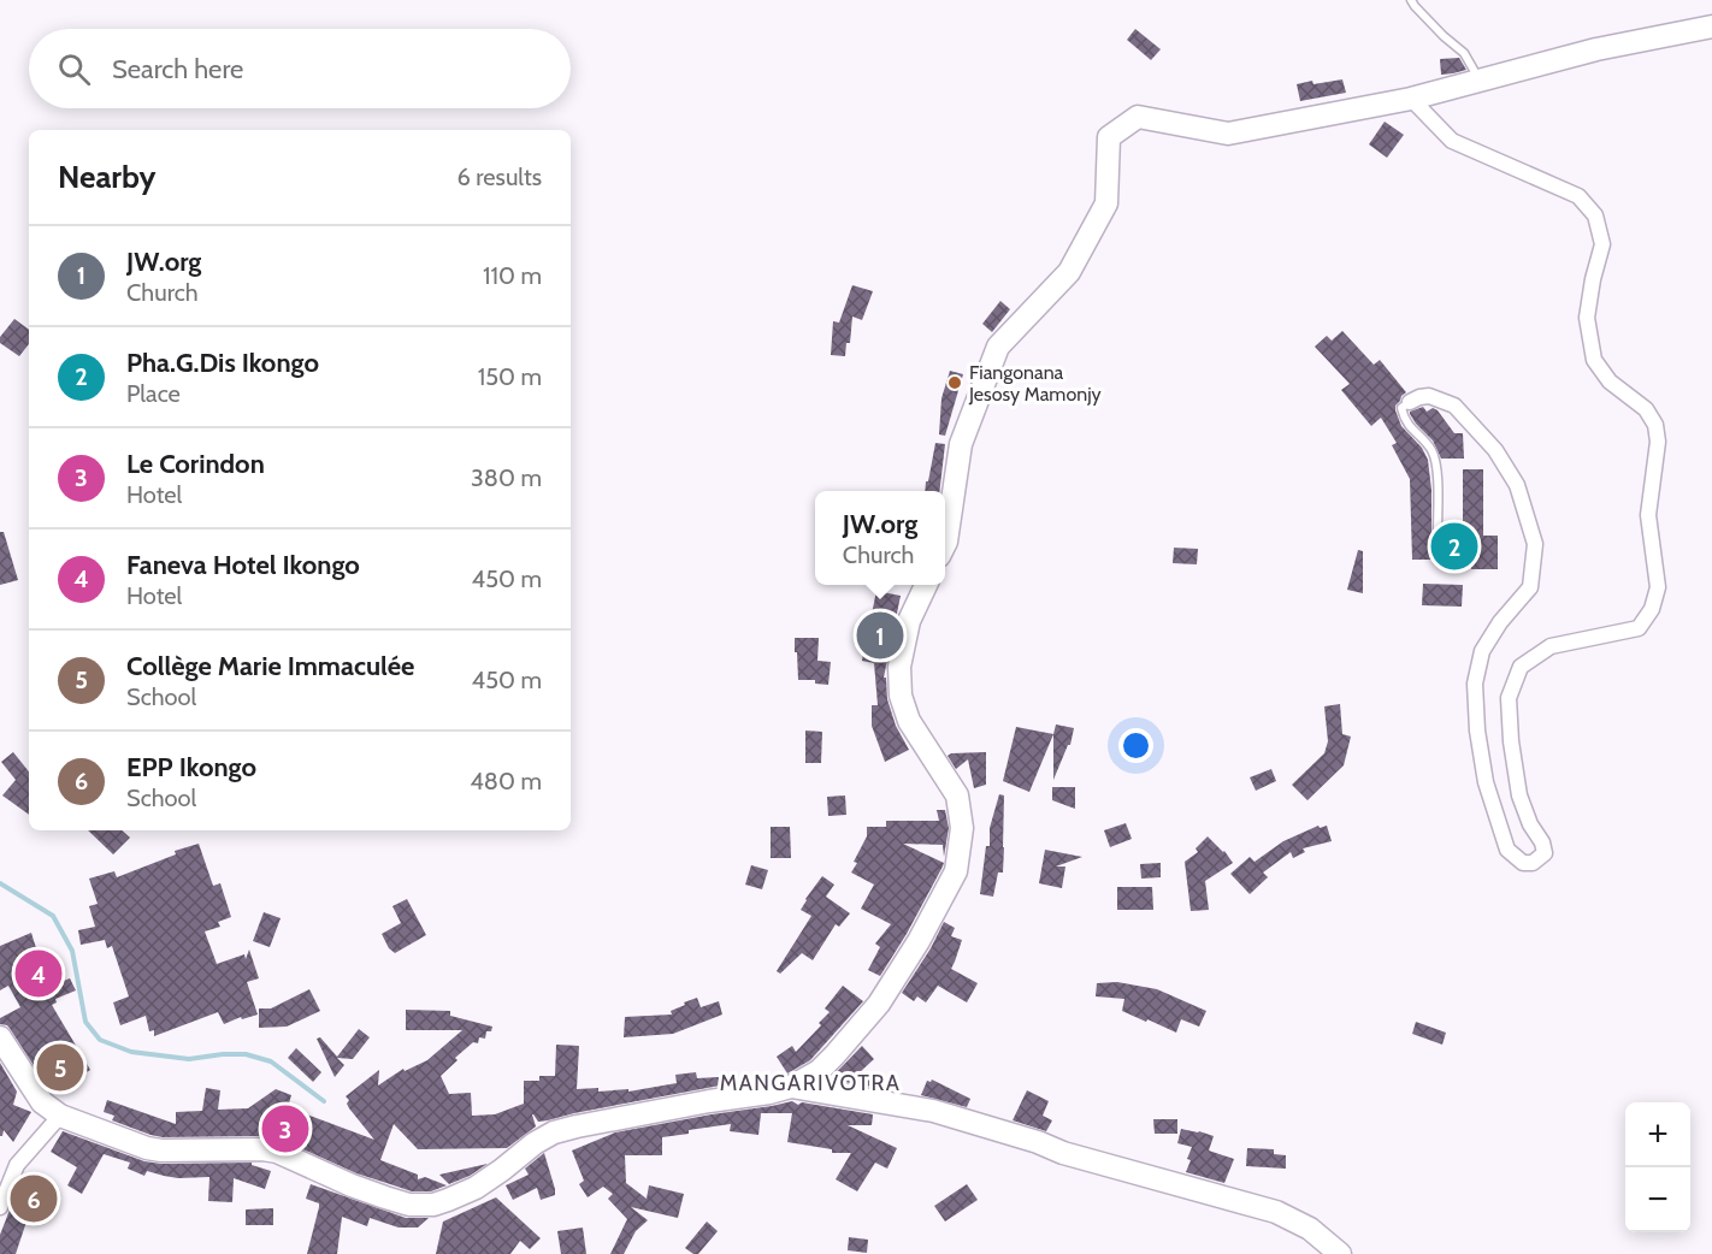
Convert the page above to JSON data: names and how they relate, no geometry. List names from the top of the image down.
{
  "districts": ["MANGARIVOTRA"],
  "places": ["Fiangonana Jesosy Mamonjy"],
  "page": {
    "search": "Search here",
    "heading": ["Nearby", "6 results"],
    "list": [
      {
        "mark": "1",
        "name": "JW.org",
        "note": "Church",
        "value": "110 m"
      },
      {
        "mark": "2",
        "name": "Pha.G.Dis Ikongo",
        "note": "Place",
        "value": "150 m"
      },
      {
        "mark": "3",
        "name": "Le Corindon",
        "note": "Hotel",
        "value": "380 m"
      },
      {
        "mark": "4",
        "name": "Faneva Hotel Ikongo",
        "note": "Hotel",
        "value": "450 m"
      },
      {
        "mark": "5",
        "name": "Collège Marie Immaculée",
        "note": "School",
        "value": "450 m"
      },
      {
        "mark": "6",
        "name": "EPP Ikongo",
        "note": "School",
        "value": "480 m"
      }
    ],
    "popup": ["JW.org", "Church"],
    "pins": [
      "2",
      "1",
      "4",
      "5",
      "3",
      "6"
    ],
    "map_buttons": ["+", "−"]
  }
}
